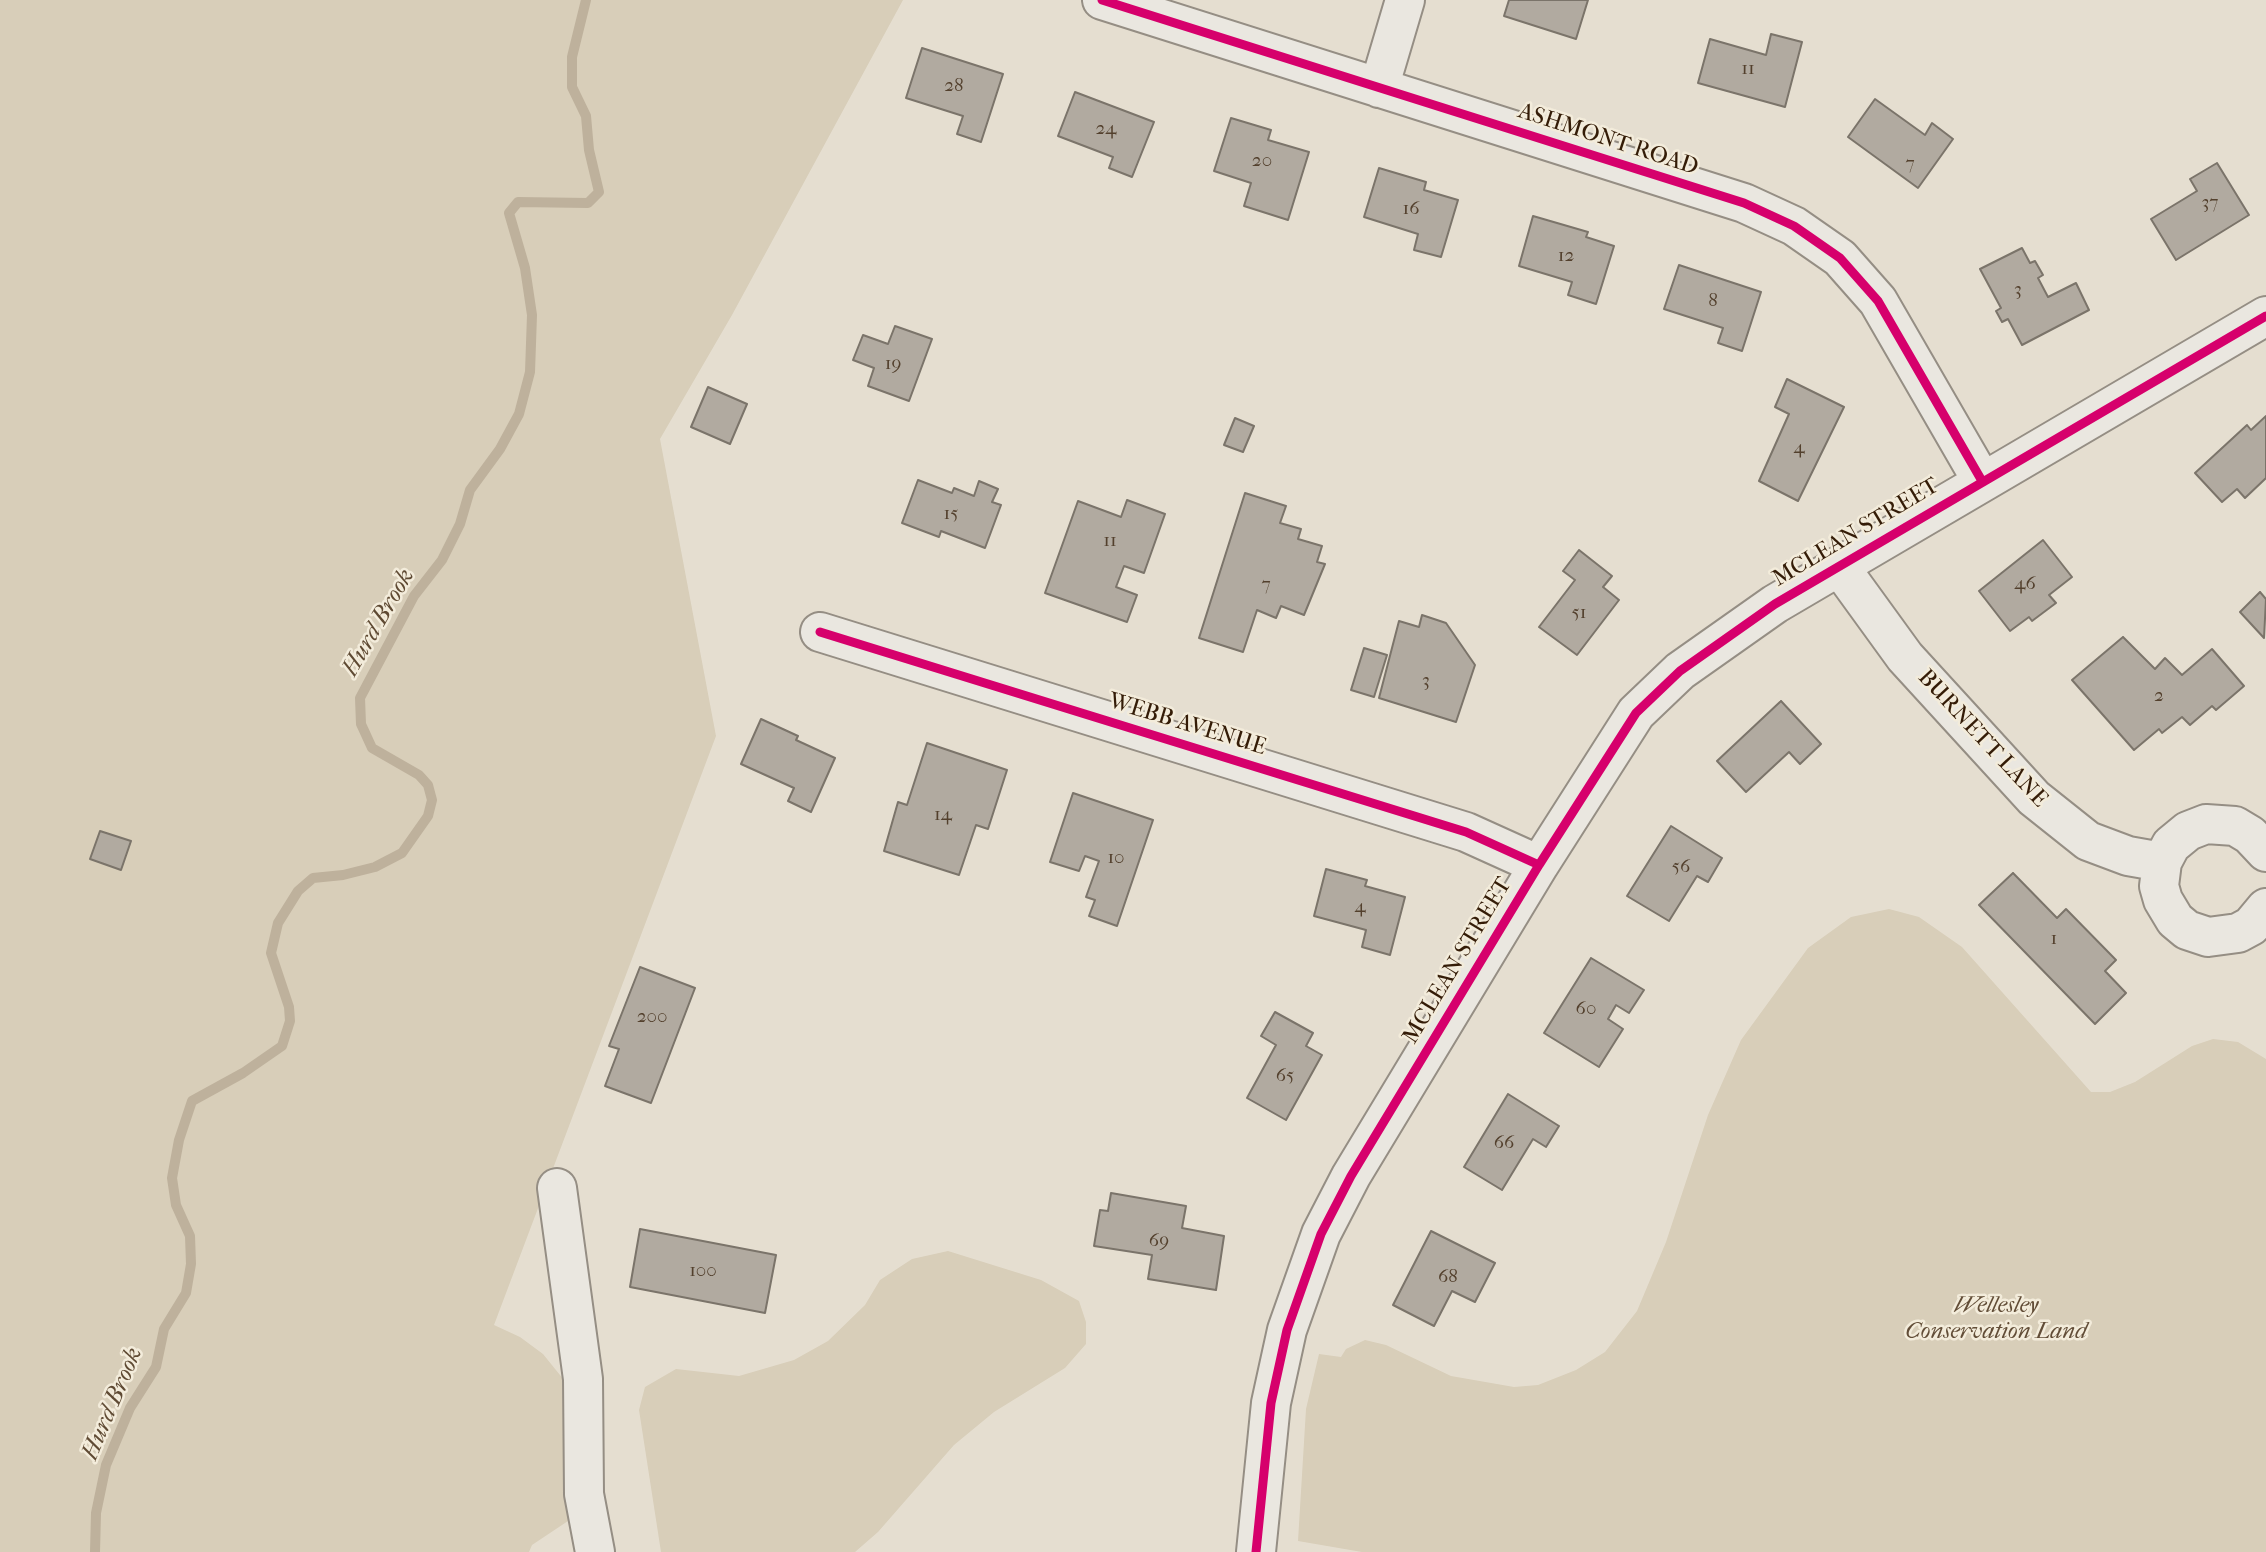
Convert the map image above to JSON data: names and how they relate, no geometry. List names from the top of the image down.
{
  "streets": {
    "street": [
      "ASHMONT ROAD",
      "MCLEAN STREET",
      "WEBB AVENUE",
      "BURNETT LANE"
    ]
  },
  "crossings": [
    ["ASHMONT ROAD", "MCLEAN STREET"],
    ["MCLEAN STREET", "WEBB AVENUE"],
    ["MCLEAN STREET", "BURNETT LANE"]
  ],
  "water": ["Hurd Brook"],
  "parks": ["Wellesley Conservation Land"],
  "house_numbers": [
    "11",
    "28",
    "24",
    "20",
    "7",
    "37",
    "16",
    "12",
    "3",
    "8",
    "19",
    "4",
    "15",
    "11",
    "46",
    "7",
    "51",
    "3",
    "2",
    "14",
    "10",
    "56",
    "4",
    "1",
    "60",
    "200",
    "65",
    "66",
    "69",
    "100",
    "68"
  ]
}
